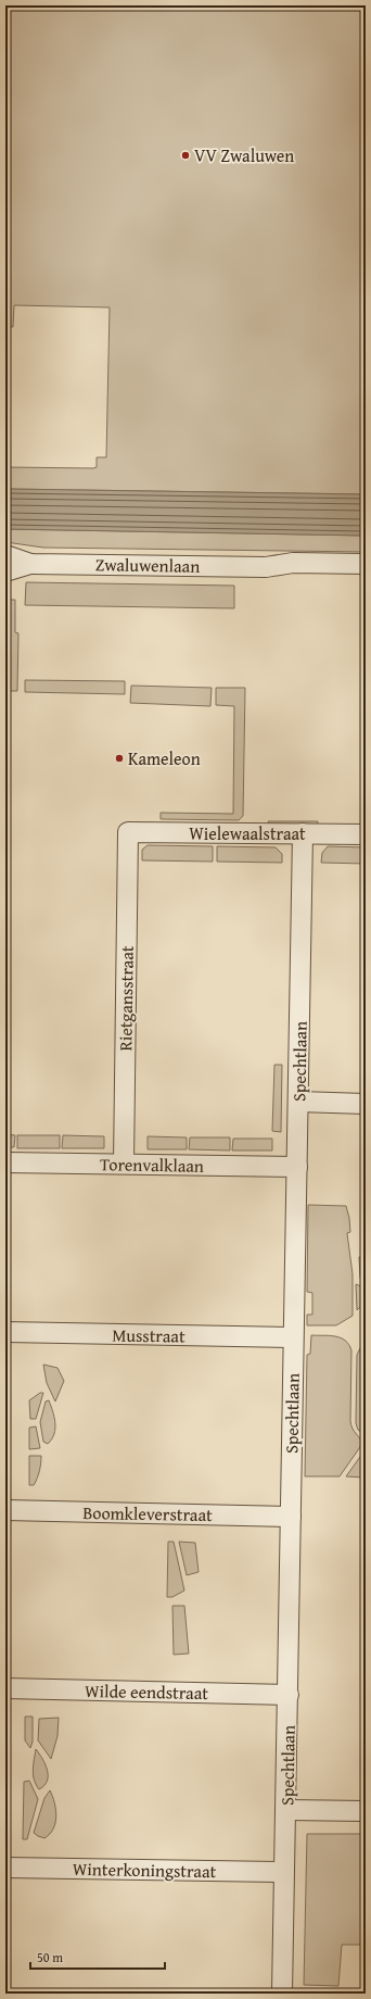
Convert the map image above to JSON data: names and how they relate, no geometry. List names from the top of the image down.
{
  "streets": {
    "street": [
      "Zwaluwenlaan",
      "Wielewaalstraat",
      "Rietgansstraat",
      "Spechtlaan",
      "Torenvalklaan",
      "Musstraat",
      "Boomkleverstraat",
      "Wilde eendstraat",
      "Winterkoningstraat"
    ]
  },
  "crossings": [
    ["Wielewaalstraat", "Rietgansstraat"],
    ["Wielewaalstraat", "Spechtlaan"],
    ["Rietgansstraat", "Torenvalklaan"],
    ["Spechtlaan", "Torenvalklaan"],
    ["Spechtlaan", "Musstraat"],
    ["Spechtlaan", "Boomkleverstraat"],
    ["Spechtlaan", "Wilde eendstraat"],
    ["Spechtlaan", "Winterkoningstraat"]
  ],
  "places": ["VV Zwaluwen", "Kameleon"],
  "scale_bar": "50 m"
}
